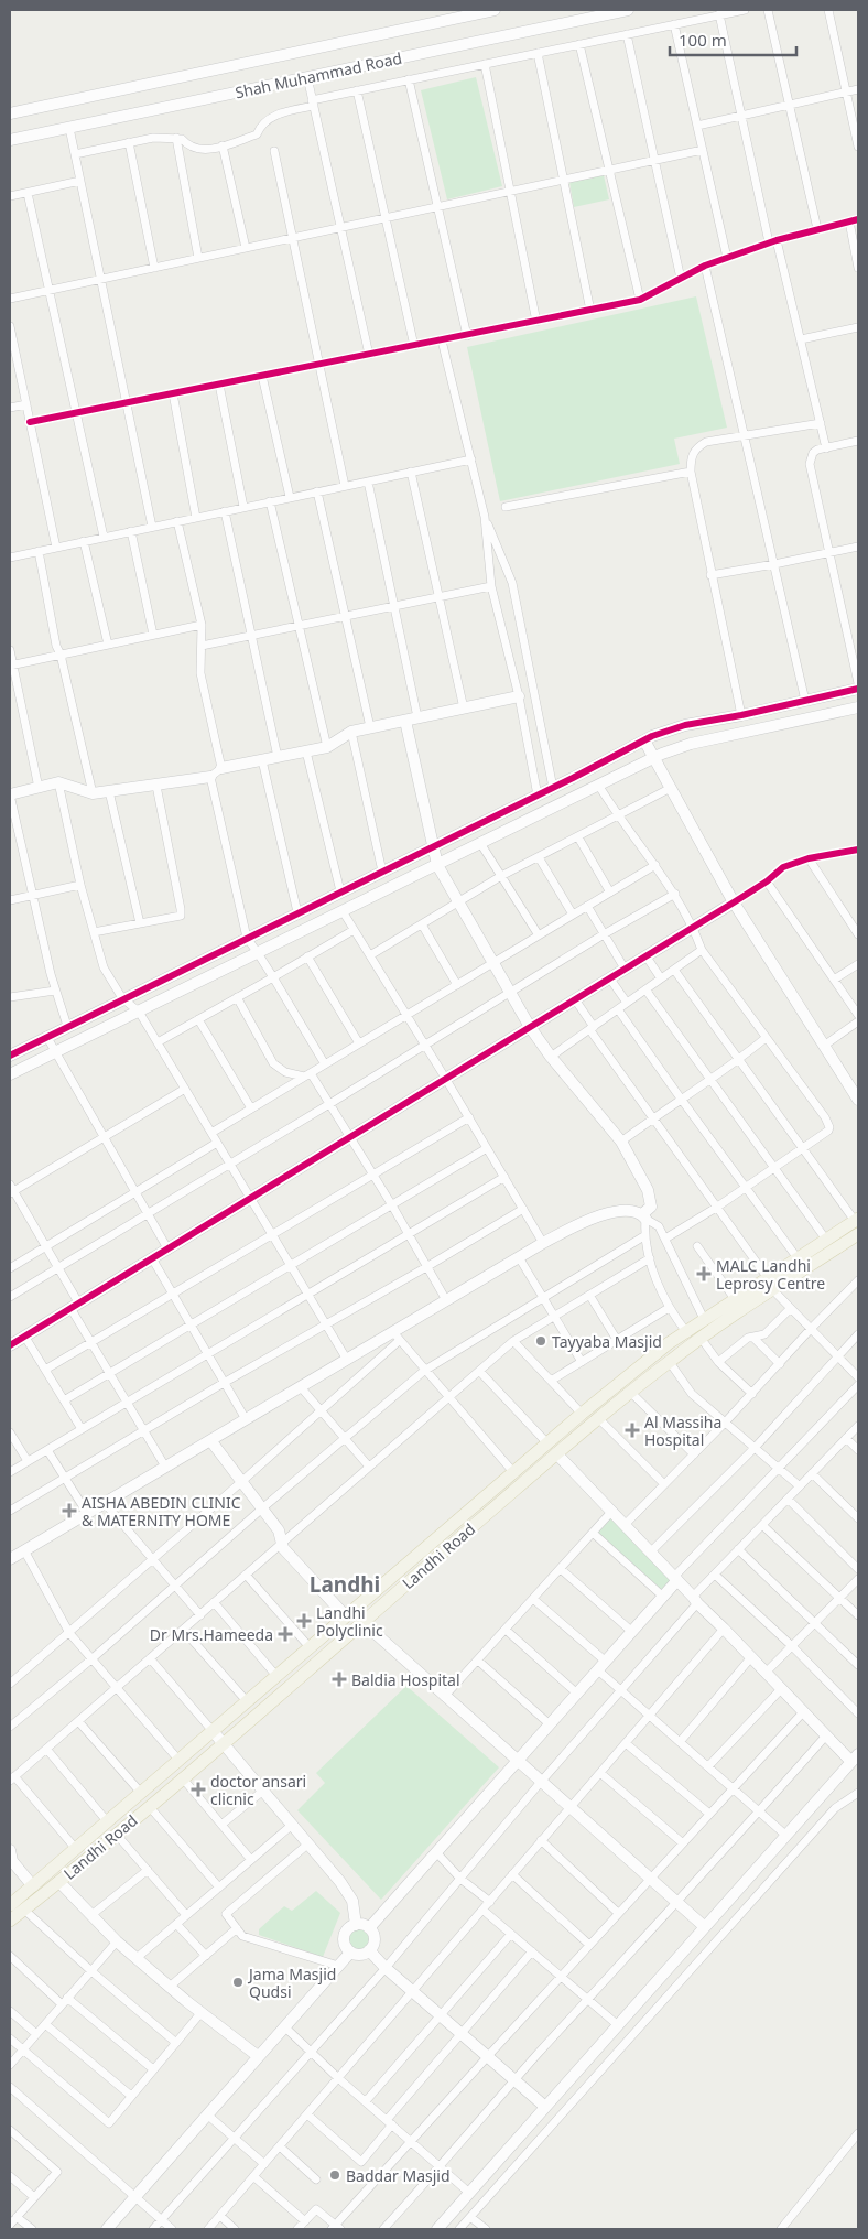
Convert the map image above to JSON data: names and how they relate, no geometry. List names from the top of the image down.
{
  "streets": {
    "main road": ["Landhi Road"],
    "street": ["Shah Muhammad Road"]
  },
  "districts": ["Landhi"],
  "places": {
    "health": [
      "MALC Landhi Leprosy Centre",
      "Al Massiha Hospital",
      "AISHA ABEDIN CLINIC & MATERNITY HOME",
      "Landhi Polyclinic",
      "Dr Mrs.Hameeda",
      "Baldia Hospital",
      "doctor ansari clicnic"
    ],
    "other": ["Tayyaba Masjid", "Jama Masjid Qudsi", "Baddar Masjid"]
  },
  "scale_bar": "100 m"
}
